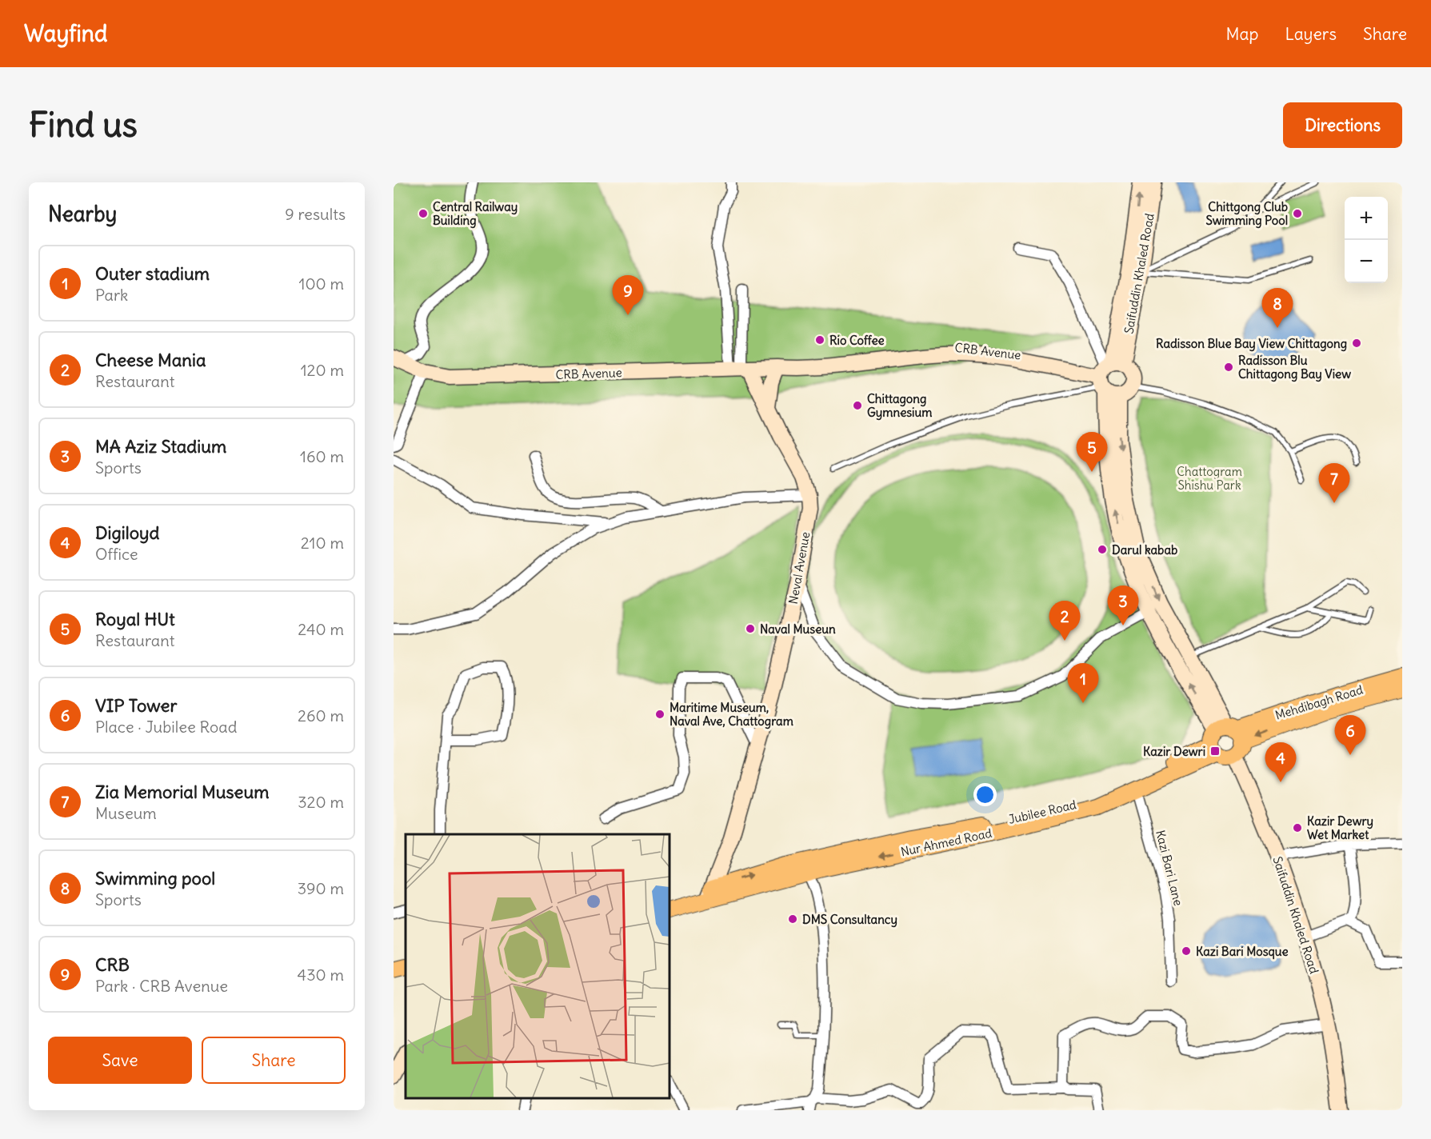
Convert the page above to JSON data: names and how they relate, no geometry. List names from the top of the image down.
{
  "streets": {
    "main road": [
      "Saifuddin Khaled Road",
      "CRB Avenue",
      "Neval Avenue",
      "Mehdibagh Road",
      "Jubilee Road",
      "Nur Ahmed Road"
    ],
    "street": ["Kazi Bari Lane"]
  },
  "crossings": [
    ["Saifuddin Khaled Road", "CRB Avenue"],
    ["Saifuddin Khaled Road", "Mehdibagh Road"],
    ["Saifuddin Khaled Road", "Jubilee Road"],
    ["Saifuddin Khaled Road", "Nur Ahmed Road"],
    ["CRB Avenue", "Neval Avenue"],
    ["Neval Avenue", "Jubilee Road"],
    ["Neval Avenue", "Nur Ahmed Road"],
    ["Mehdibagh Road", "Jubilee Road"],
    ["Mehdibagh Road", "Nur Ahmed Road"],
    ["Jubilee Road", "Nur Ahmed Road"],
    ["Nur Ahmed Road", "Kazi Bari Lane"]
  ],
  "one_way": ["Nur Ahmed Road"],
  "parks": ["Chattogram Shishu Park"],
  "places": {
    "other": [
      "Central Railway Building",
      "Chittgong Club Swimming Pool",
      "Rio Coffee",
      "Radisson Blue Bay View Chittagong",
      "Radisson Blu Chittagong Bay View",
      "Chittagong Gymnesium",
      "Darul kabab",
      "Naval Museun",
      "Maritime Museum, Naval Ave, Chattogram",
      "Kazir Dewry Wet Market",
      "DMS Consultancy",
      "Kazi Bari Mosque"
    ],
    "transit": ["Kazir Dewri"]
  },
  "page": {
    "header": "Wayfind",
    "nav": ["Map", "Layers", "Share"],
    "buttons": [
      "Directions",
      ["Save", "Share"]
    ],
    "title": "Find us",
    "heading": ["Nearby", "9 results"],
    "map_buttons": ["+", "−"],
    "list": [
      {
        "mark": "1",
        "name": "Outer stadium",
        "note": "Park",
        "value": "100 m"
      },
      {
        "mark": "2",
        "name": "Cheese Mania",
        "note": "Restaurant",
        "value": "120 m"
      },
      {
        "mark": "3",
        "name": "MA Aziz Stadium",
        "note": "Sports",
        "value": "160 m"
      },
      {
        "mark": "4",
        "name": "Digiloyd",
        "note": "Office",
        "value": "210 m"
      },
      {
        "mark": "5",
        "name": "Royal HUt",
        "note": "Restaurant",
        "value": "240 m"
      },
      {
        "mark": "6",
        "name": "VIP Tower",
        "note": "Place · Jubilee Road",
        "value": "260 m"
      },
      {
        "mark": "7",
        "name": "Zia Memorial Museum",
        "note": "Museum",
        "value": "320 m"
      },
      {
        "mark": "8",
        "name": "Swimming pool",
        "note": "Sports",
        "value": "390 m"
      },
      {
        "mark": "9",
        "name": "CRB",
        "note": "Park · CRB Avenue",
        "value": "430 m"
      }
    ],
    "pins": [
      "9",
      "8",
      "5",
      "7",
      "3",
      "2",
      "1",
      "6",
      "4"
    ]
  }
}
